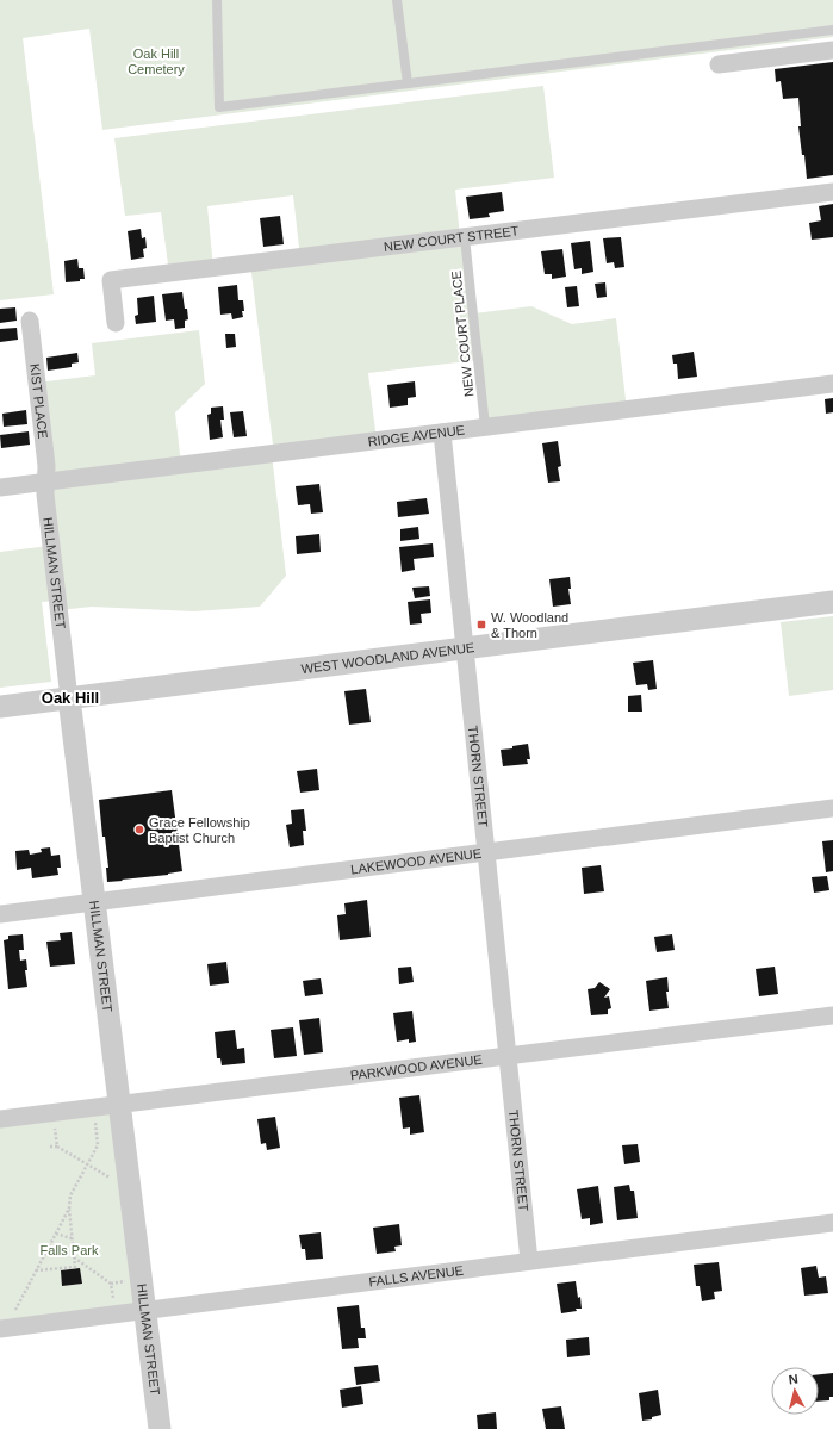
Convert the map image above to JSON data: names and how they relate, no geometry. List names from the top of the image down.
{
  "streets": {
    "street": [
      "NEW COURT STREET",
      "KIST PLACE",
      "RIDGE AVENUE",
      "HILLMAN STREET",
      "WEST WOODLAND AVENUE",
      "THORN STREET",
      "LAKEWOOD AVENUE",
      "PARKWOOD AVENUE",
      "FALLS AVENUE"
    ],
    "lane": ["NEW COURT PLACE"]
  },
  "crossings": [
    ["NEW COURT STREET", "NEW COURT PLACE"],
    ["NEW COURT PLACE", "RIDGE AVENUE"],
    ["KIST PLACE", "RIDGE AVENUE"],
    ["KIST PLACE", "HILLMAN STREET"],
    ["RIDGE AVENUE", "HILLMAN STREET"],
    ["RIDGE AVENUE", "THORN STREET"],
    ["HILLMAN STREET", "WEST WOODLAND AVENUE"],
    ["HILLMAN STREET", "LAKEWOOD AVENUE"],
    ["HILLMAN STREET", "PARKWOOD AVENUE"],
    ["HILLMAN STREET", "FALLS AVENUE"],
    ["WEST WOODLAND AVENUE", "THORN STREET"],
    ["THORN STREET", "LAKEWOOD AVENUE"],
    ["THORN STREET", "PARKWOOD AVENUE"],
    ["THORN STREET", "FALLS AVENUE"]
  ],
  "districts": ["Oak Hill"],
  "parks": ["Oak Hill Cemetery", "Falls Park"],
  "places": {
    "transit": ["W. Woodland & Thorn"],
    "other": ["Grace Fellowship Baptist Church"]
  },
  "north": "top"
}
